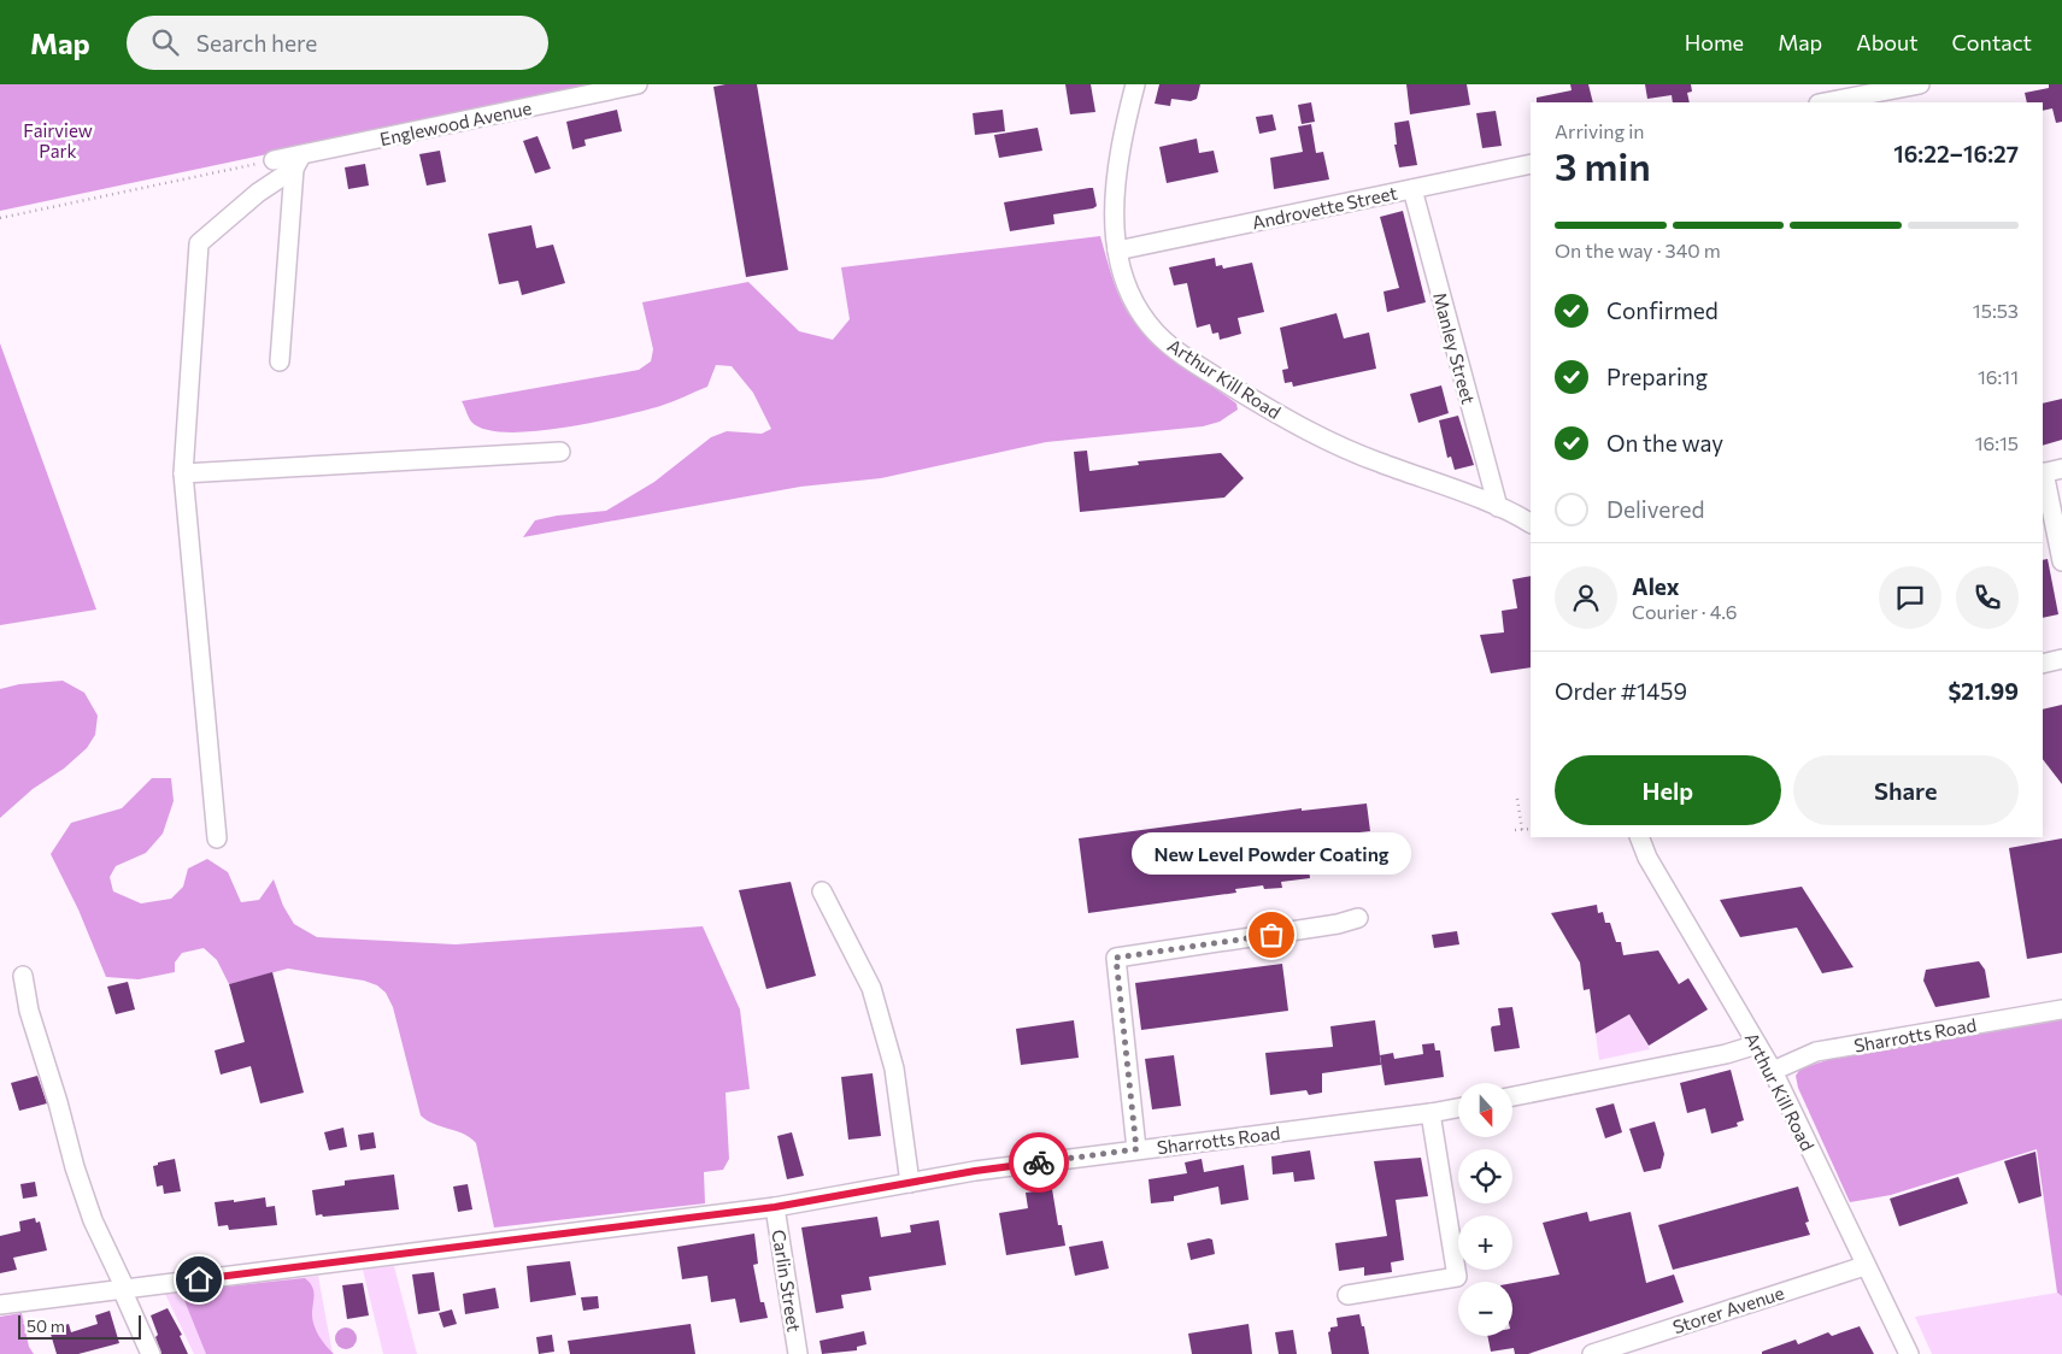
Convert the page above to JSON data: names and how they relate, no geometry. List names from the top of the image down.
{
  "streets": {
    "street": [
      "Englewood Avenue",
      "Androvette Street",
      "Manley Street",
      "Arthur Kill Road",
      "Sharrotts Road",
      "Carlin Street",
      "Storer Avenue"
    ]
  },
  "crossings": [
    ["Androvette Street", "Manley Street"],
    ["Androvette Street", "Arthur Kill Road"],
    ["Manley Street", "Arthur Kill Road"],
    ["Arthur Kill Road", "Sharrotts Road"],
    ["Arthur Kill Road", "Storer Avenue"],
    ["Sharrotts Road", "Carlin Street"]
  ],
  "parks": ["Fairview Park"],
  "places": ["New Level Powder Coating"],
  "scale_bar": "50 m",
  "north": "bottom",
  "page": {
    "header": "Map",
    "search": "Search here",
    "nav": [
      "Home",
      "Map",
      "About",
      "Contact"
    ],
    "heading": ["3 min", "Arriving in", "16:22–16:27"],
    "panel": [
      "Alex",
      "Courier · 4.6",
      "Order #1459",
      "$21.99"
    ],
    "bar": "On the way · 340 m",
    "list": [
      ["Confirmed", "15:53"],
      ["Preparing", "16:11"],
      ["On the way", "16:15"],
      "Delivered"
    ],
    "buttons": ["Help", "Share"],
    "bubble": "New Level Powder Coating",
    "map_buttons": ["+", "−"],
    "scale": "50 m"
  }
}
